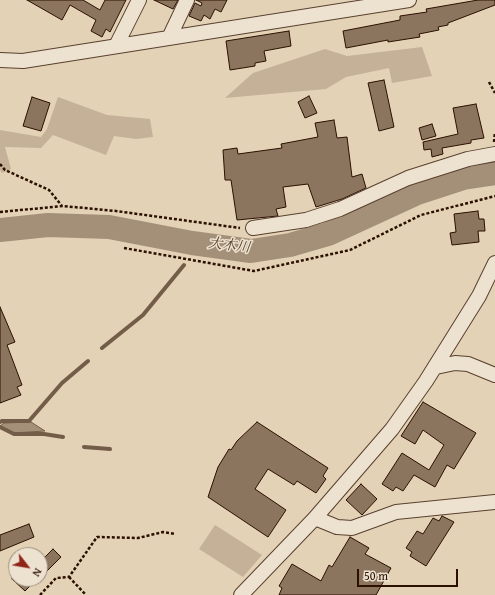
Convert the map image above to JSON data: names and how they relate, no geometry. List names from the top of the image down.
{
  "water": ["大木川"],
  "scale_bar": "50 m",
  "north": "bottom right"
}
